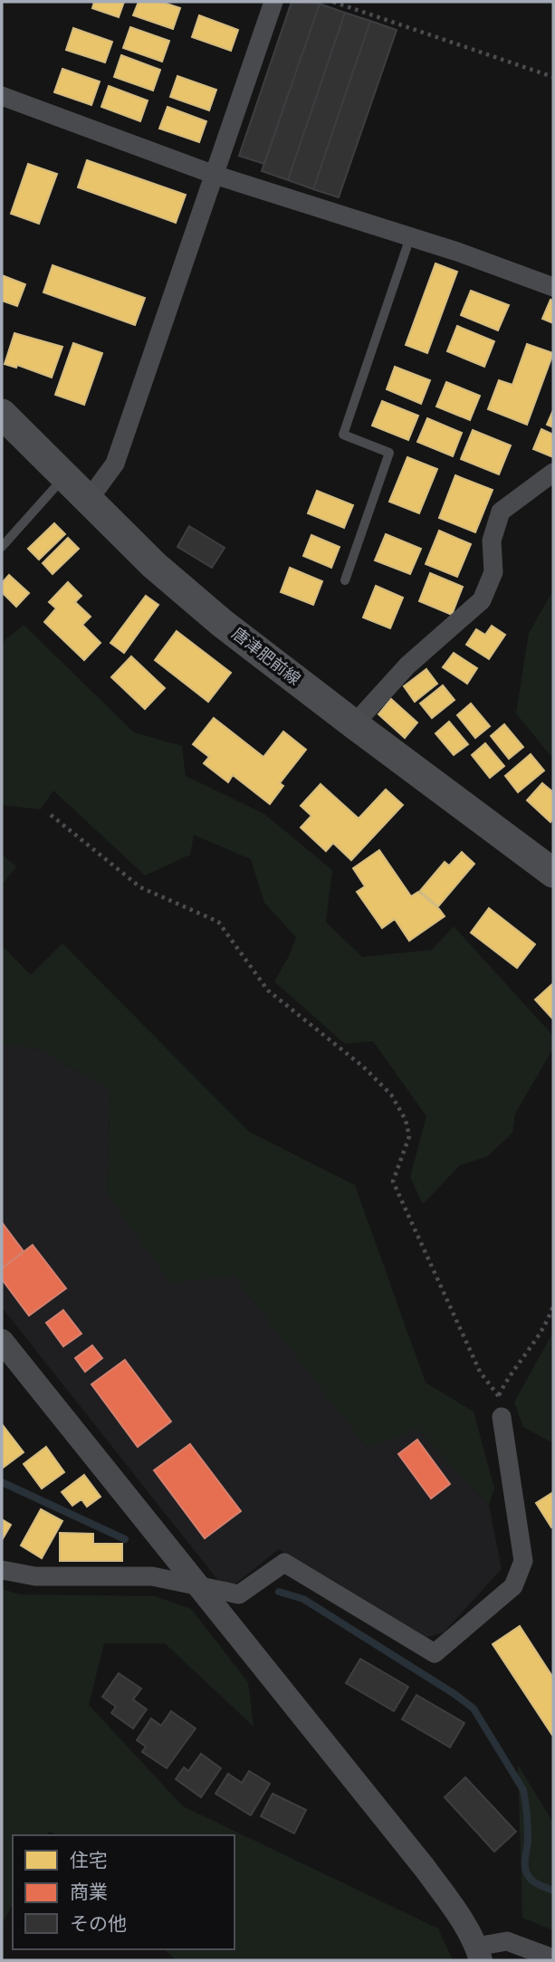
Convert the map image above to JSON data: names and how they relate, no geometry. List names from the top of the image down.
{
  "streets": {
    "main road": ["唐津肥前線"]
  },
  "legend": ["住宅", "商業", "その他"]
}
